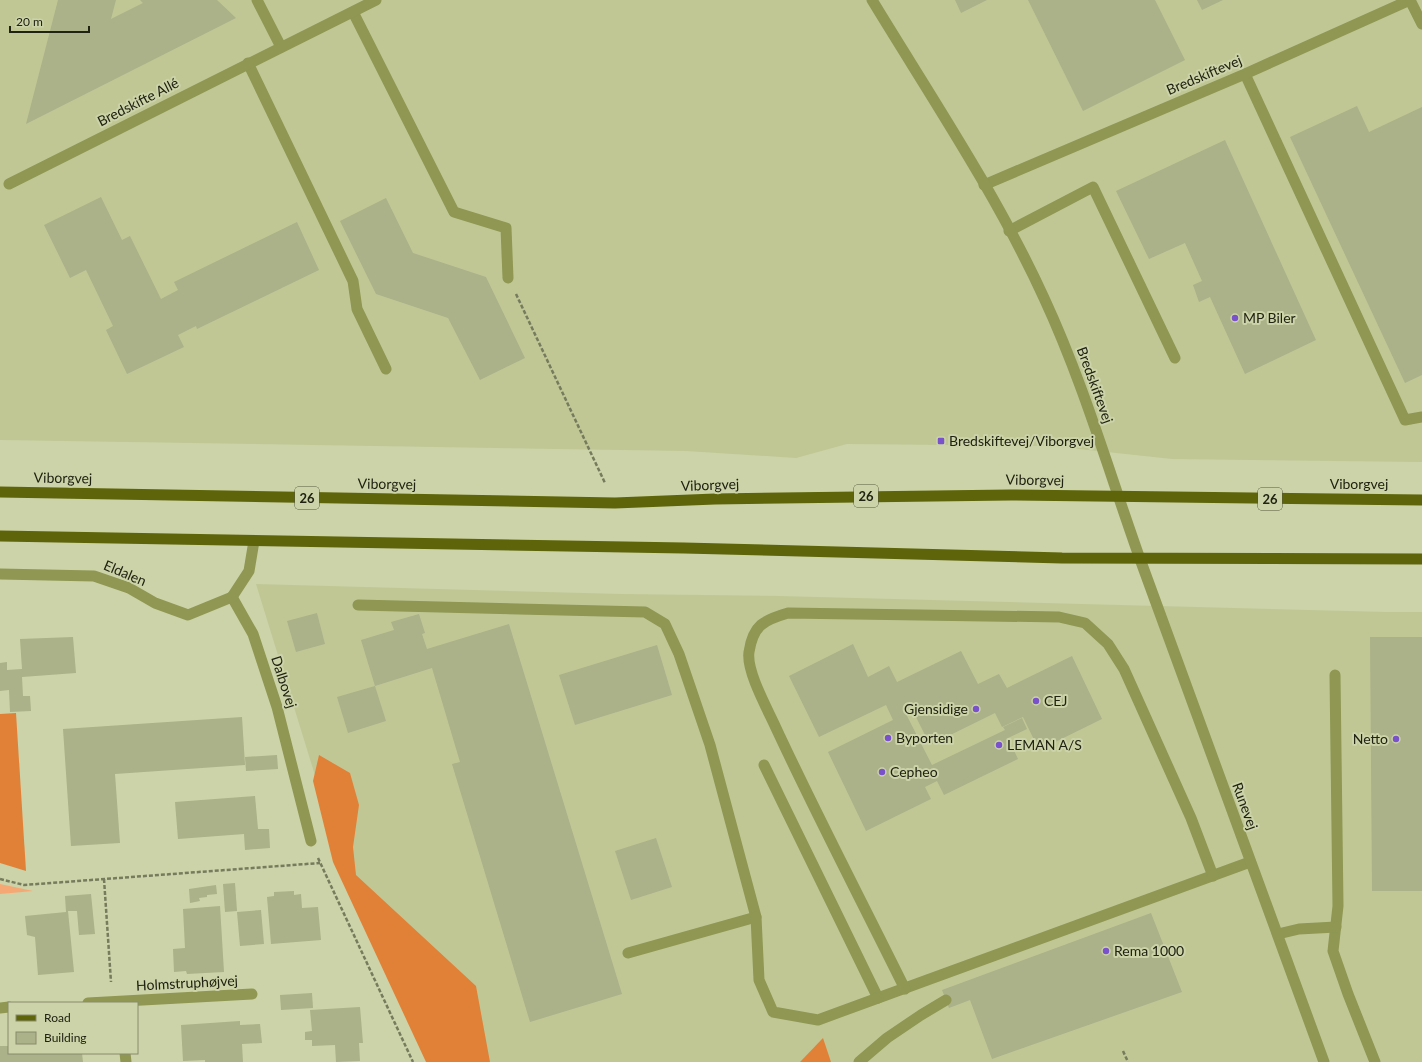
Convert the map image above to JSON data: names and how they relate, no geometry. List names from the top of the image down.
{
  "streets": {
    "main road": ["Viborgvej", "26"],
    "street": [
      "Bredskiftevej",
      "Bredskifte Allé",
      "Eldalen",
      "Dalbovej",
      "Runevej",
      "Holmstruphøjvej"
    ]
  },
  "crossings": [
    ["Bredskiftevej", "Viborgvej"],
    ["Bredskiftevej", "Runevej"],
    ["Eldalen", "Dalbovej"]
  ],
  "places": {
    "other": [
      "MP Biler",
      "CEJ",
      "Gjensidige",
      "Byporten",
      "Netto",
      "LEMAN A/S",
      "Cepheo",
      "Rema 1000"
    ],
    "transit": ["Bredskiftevej/Viborgvej"]
  },
  "legend": ["Road", "Building"],
  "scale_bar": "20 m"
}
